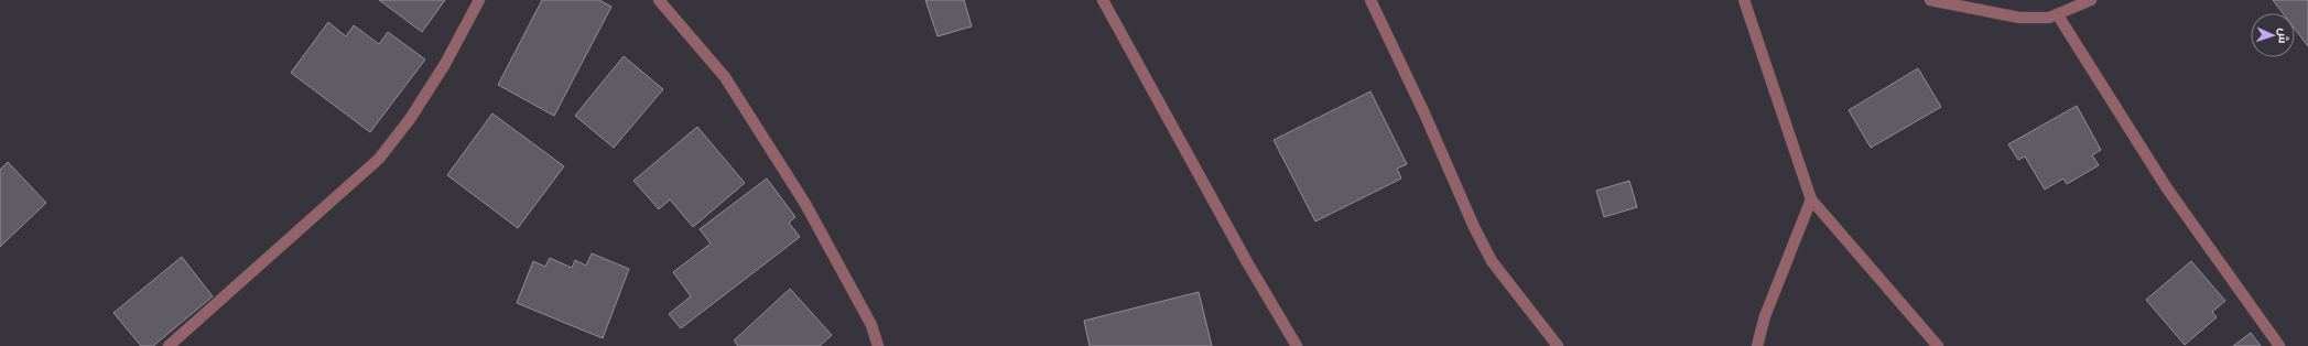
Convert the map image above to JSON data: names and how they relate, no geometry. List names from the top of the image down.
{
  "north": "right"
}
